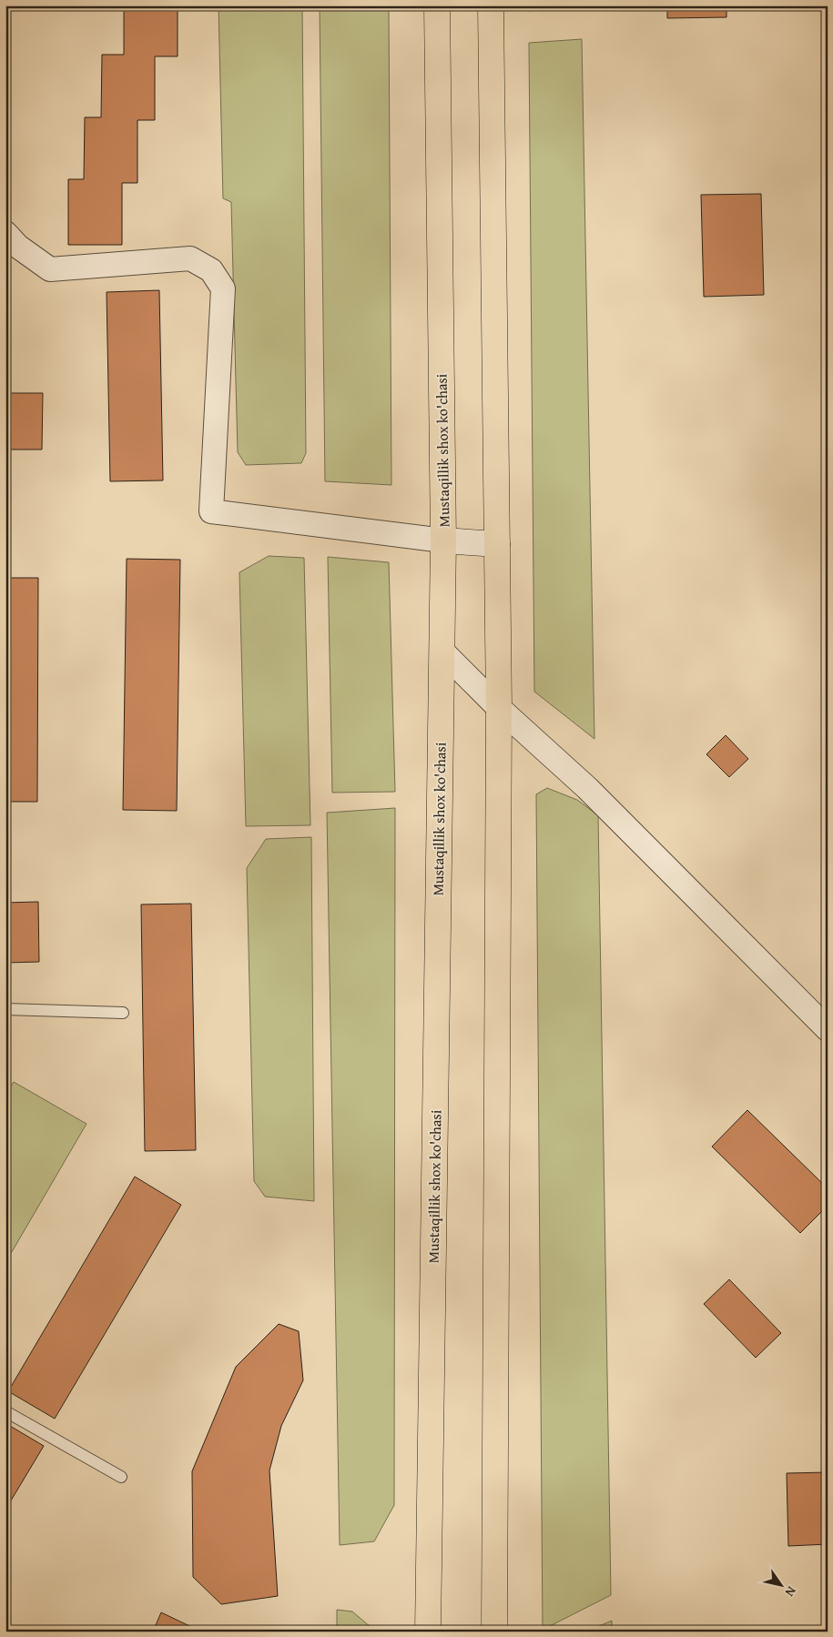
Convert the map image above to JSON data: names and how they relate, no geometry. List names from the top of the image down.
{
  "streets": {
    "main road": ["Mustaqillik shox ko'chasi"]
  },
  "north": "bottom right"
}
